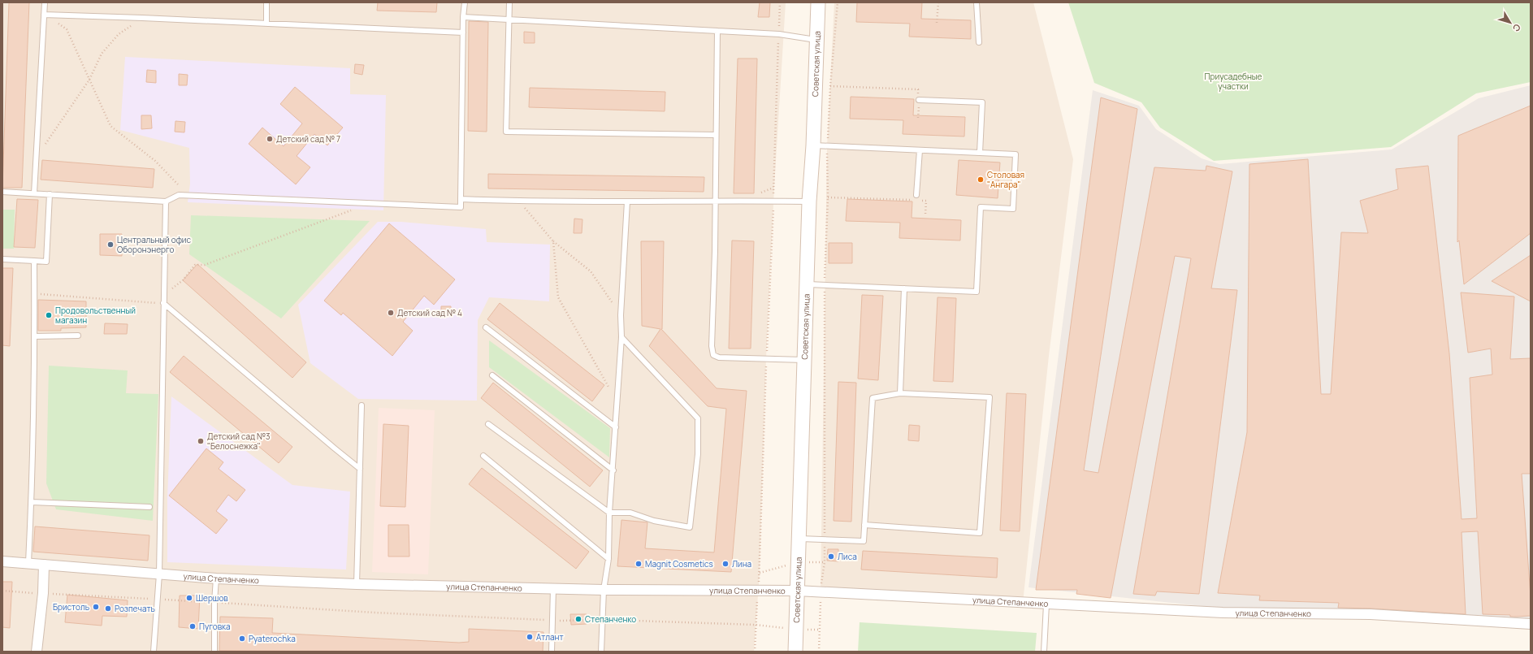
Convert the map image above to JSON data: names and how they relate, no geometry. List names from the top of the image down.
{
  "streets": {
    "street": ["Советская улица", "улица Степанченко"]
  },
  "crossings": [
    ["Советская улица", "улица Степанченко"]
  ],
  "parks": ["Приусадебные участки"],
  "places": [
    "Детский сад № 7",
    "Столовая \"Ангара\"",
    "Центральный офис Оборонэнерго",
    "Детский сад № 4",
    "Продовольственный магазин",
    "Детский сад №3 \"Белоснежка\"",
    "Лиса",
    "Magnit Cosmetics",
    "Лина",
    "Шершов",
    "Бристоль",
    "Розпечать",
    "Степанченко",
    "Пуговка",
    "Атлант",
    "Pyaterochka"
  ],
  "north": "bottom right"
}
